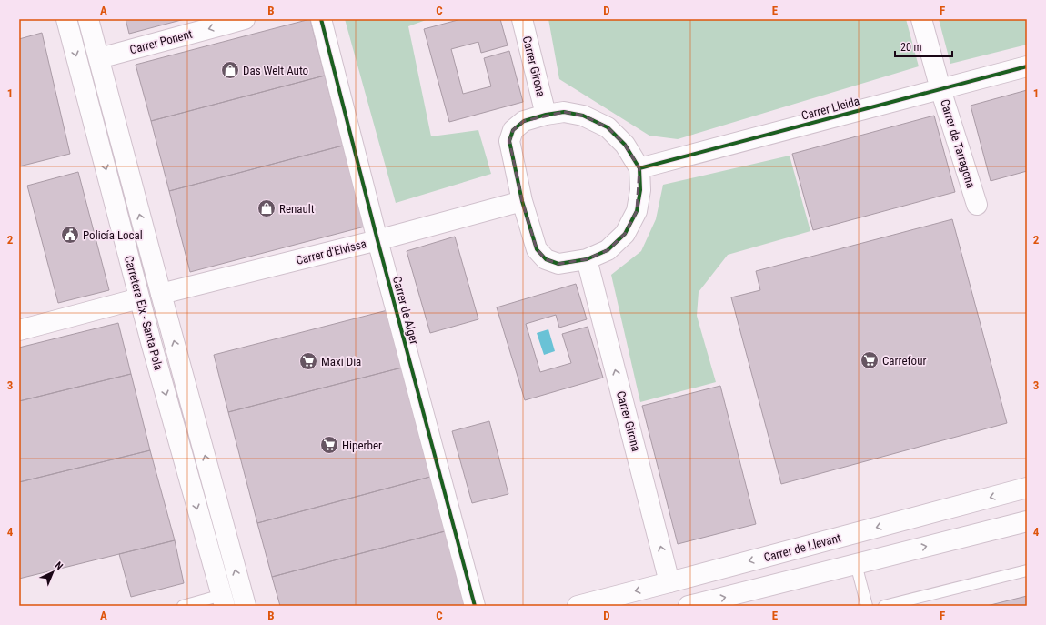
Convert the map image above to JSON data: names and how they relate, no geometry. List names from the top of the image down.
{
  "streets": {
    "street": [
      "Carrer Ponent",
      "Carrer Girona",
      "Carrer Lleida",
      "Carrer de Tarragona",
      "Carrer d'Eivissa",
      "Carrer de Alger",
      "Carretera Elx - Santa Pola",
      "Carrer de Llevant"
    ]
  },
  "crossings": [
    ["Carrer Ponent", "Carretera Elx - Santa Pola"],
    ["Carrer Girona", "Carrer de Llevant"],
    ["Carrer Lleida", "Carrer de Tarragona"],
    ["Carrer d'Eivissa", "Carrer de Alger"],
    ["Carrer d'Eivissa", "Carretera Elx - Santa Pola"]
  ],
  "one_way": ["Carrer Ponent", "Carrer Girona"],
  "places": {
    "shop": ["Das Welt Auto", "Renault"],
    "public building": ["Policía Local"],
    "supermarket": ["Carrefour", "Maxi Dia", "Hiperber"]
  },
  "scale_bar": "20 m",
  "north": "top right",
  "grid": {
    "columns": [
      "A",
      "B",
      "C",
      "D",
      "E",
      "F"
    ],
    "rows": [
      "1",
      "2",
      "3",
      "4"
    ]
  }
}
